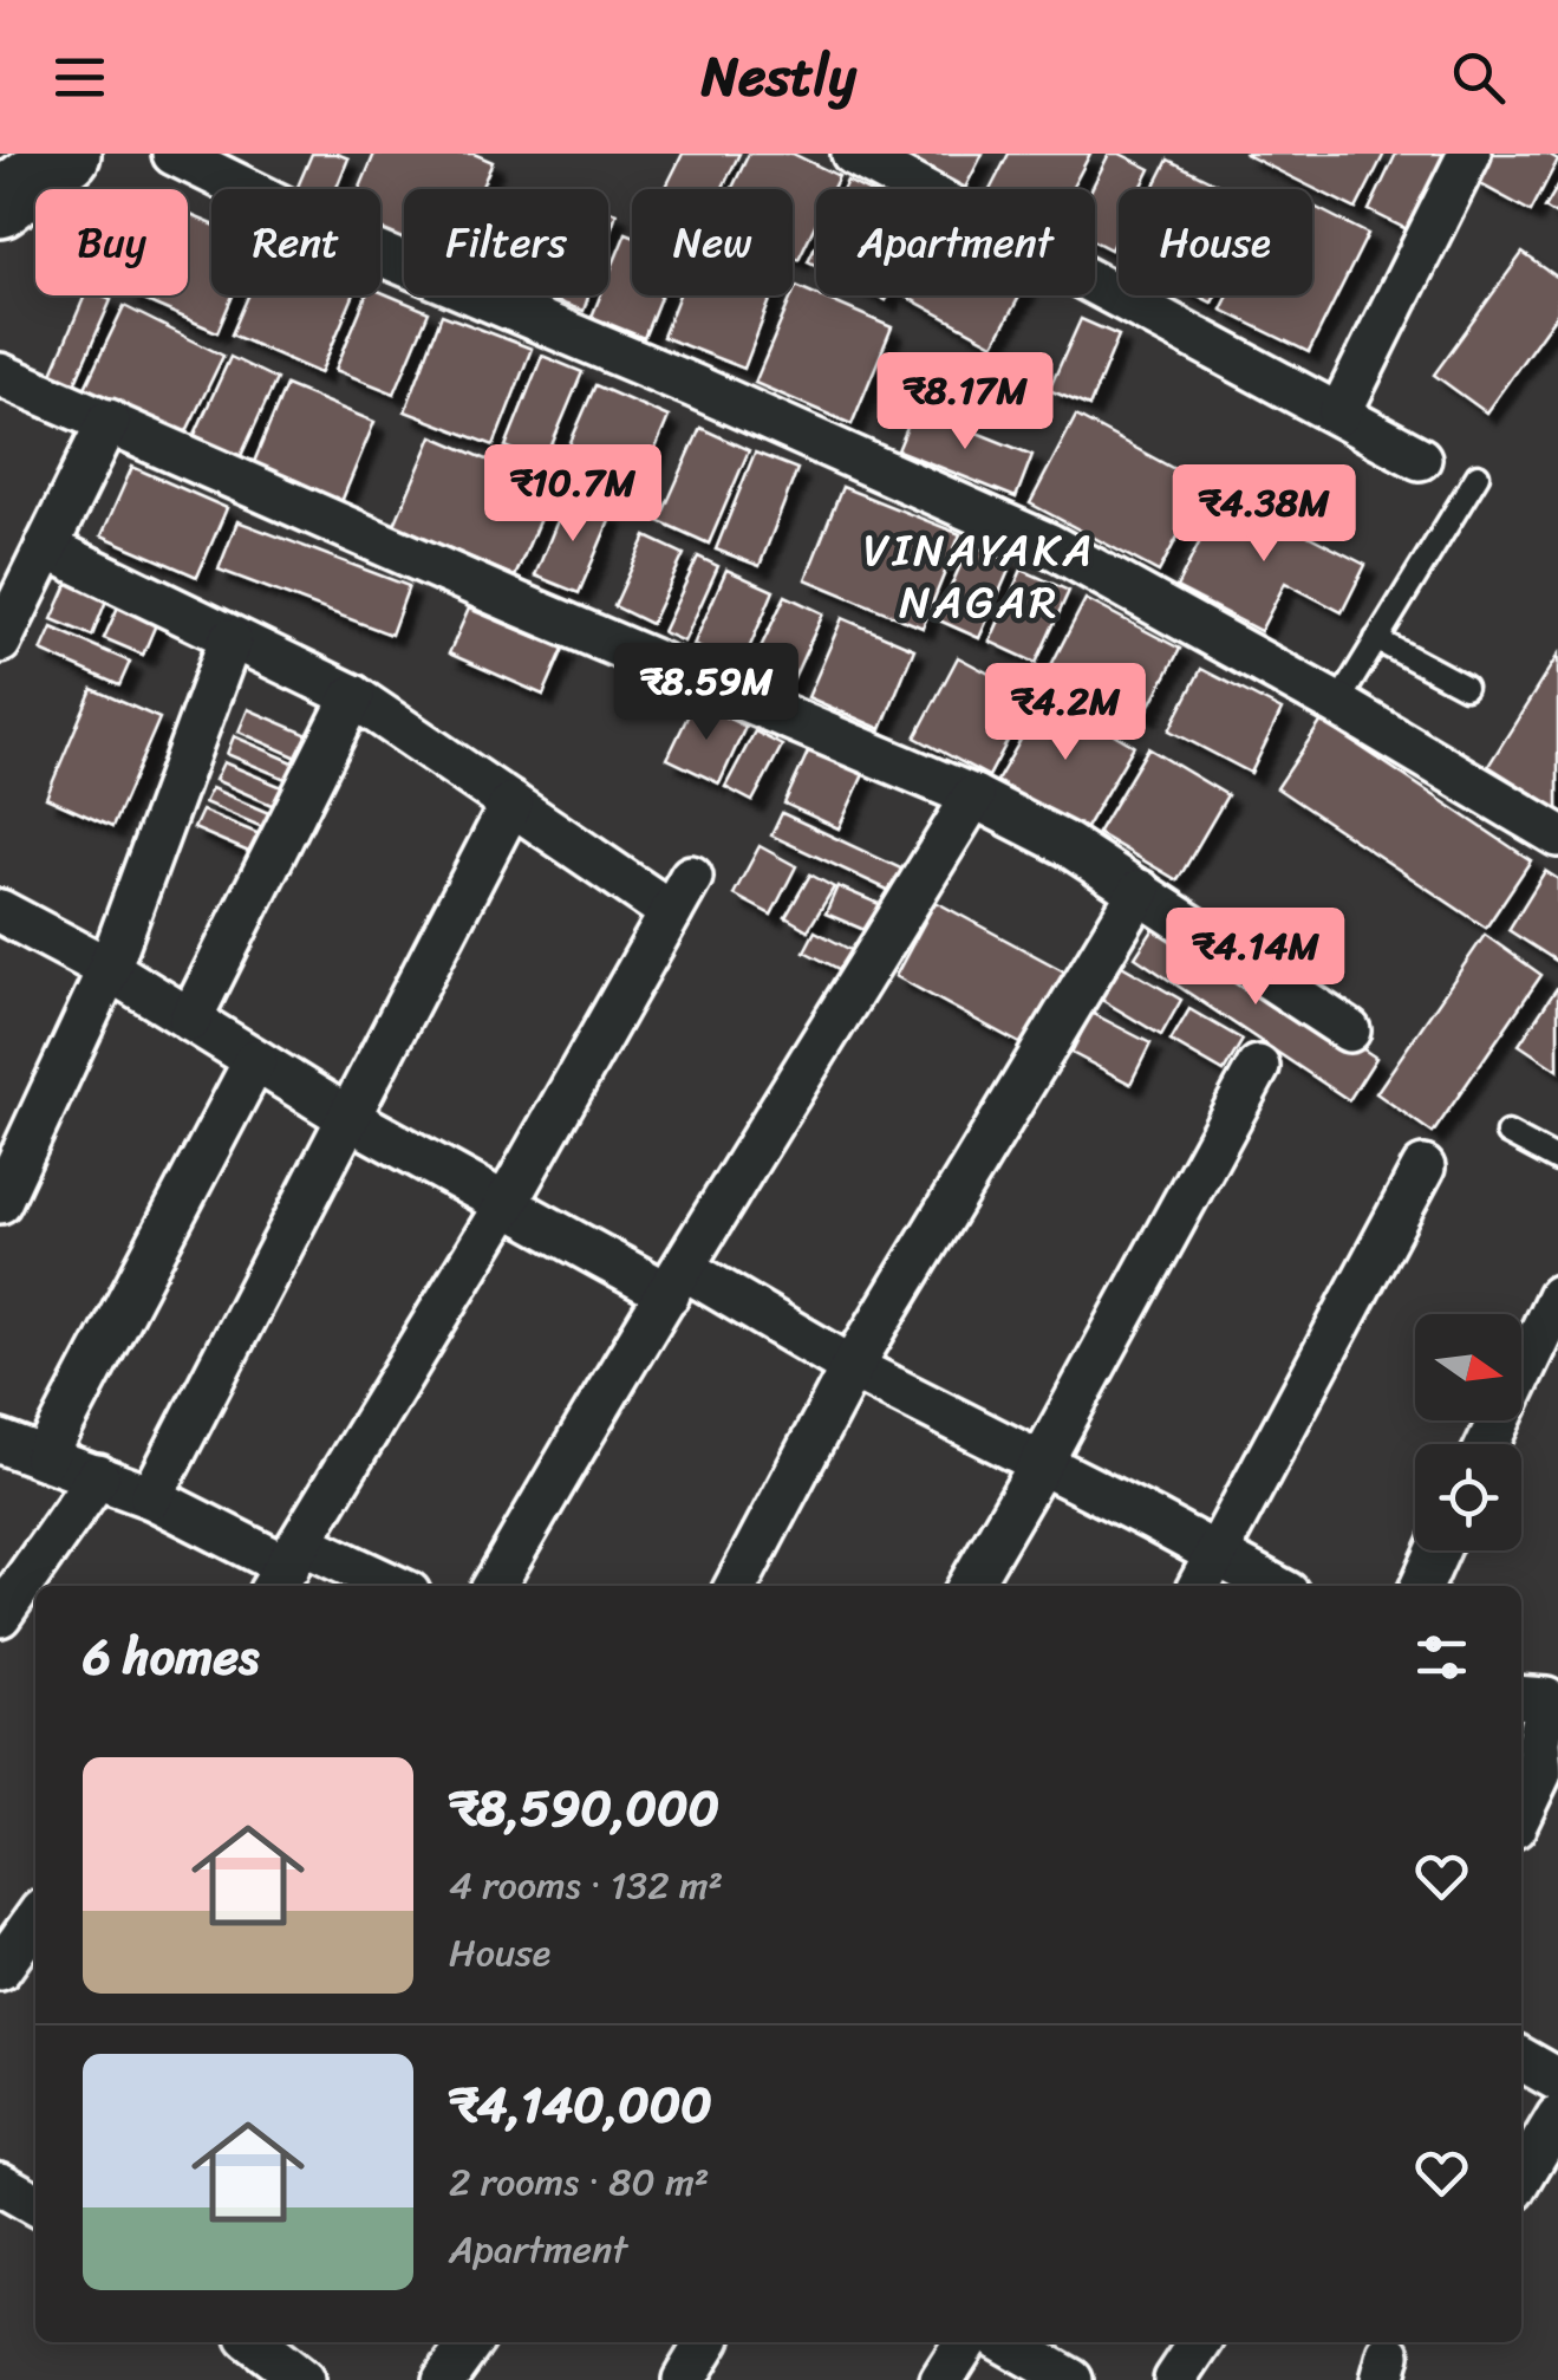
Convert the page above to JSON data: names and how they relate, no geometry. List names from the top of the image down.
{
  "districts": ["VINAYAKA NAGAR"],
  "north": "right",
  "page": {
    "header": "Nestly",
    "chip": [
      "Buy",
      "Rent",
      "Filters",
      "New",
      "Apartment",
      "House"
    ],
    "price": [
      "₹8.17M",
      "₹10.7M",
      "₹4.38M",
      "₹8.59M",
      "₹4.2M",
      "₹4.14M"
    ],
    "heading": "6 homes",
    "list": [
      {
        "name": "₹8,590,000",
        "note": "4 rooms · 132 m² · House"
      },
      {
        "name": "₹4,140,000",
        "note": "2 rooms · 80 m² · Apartment"
      }
    ]
  }
}
